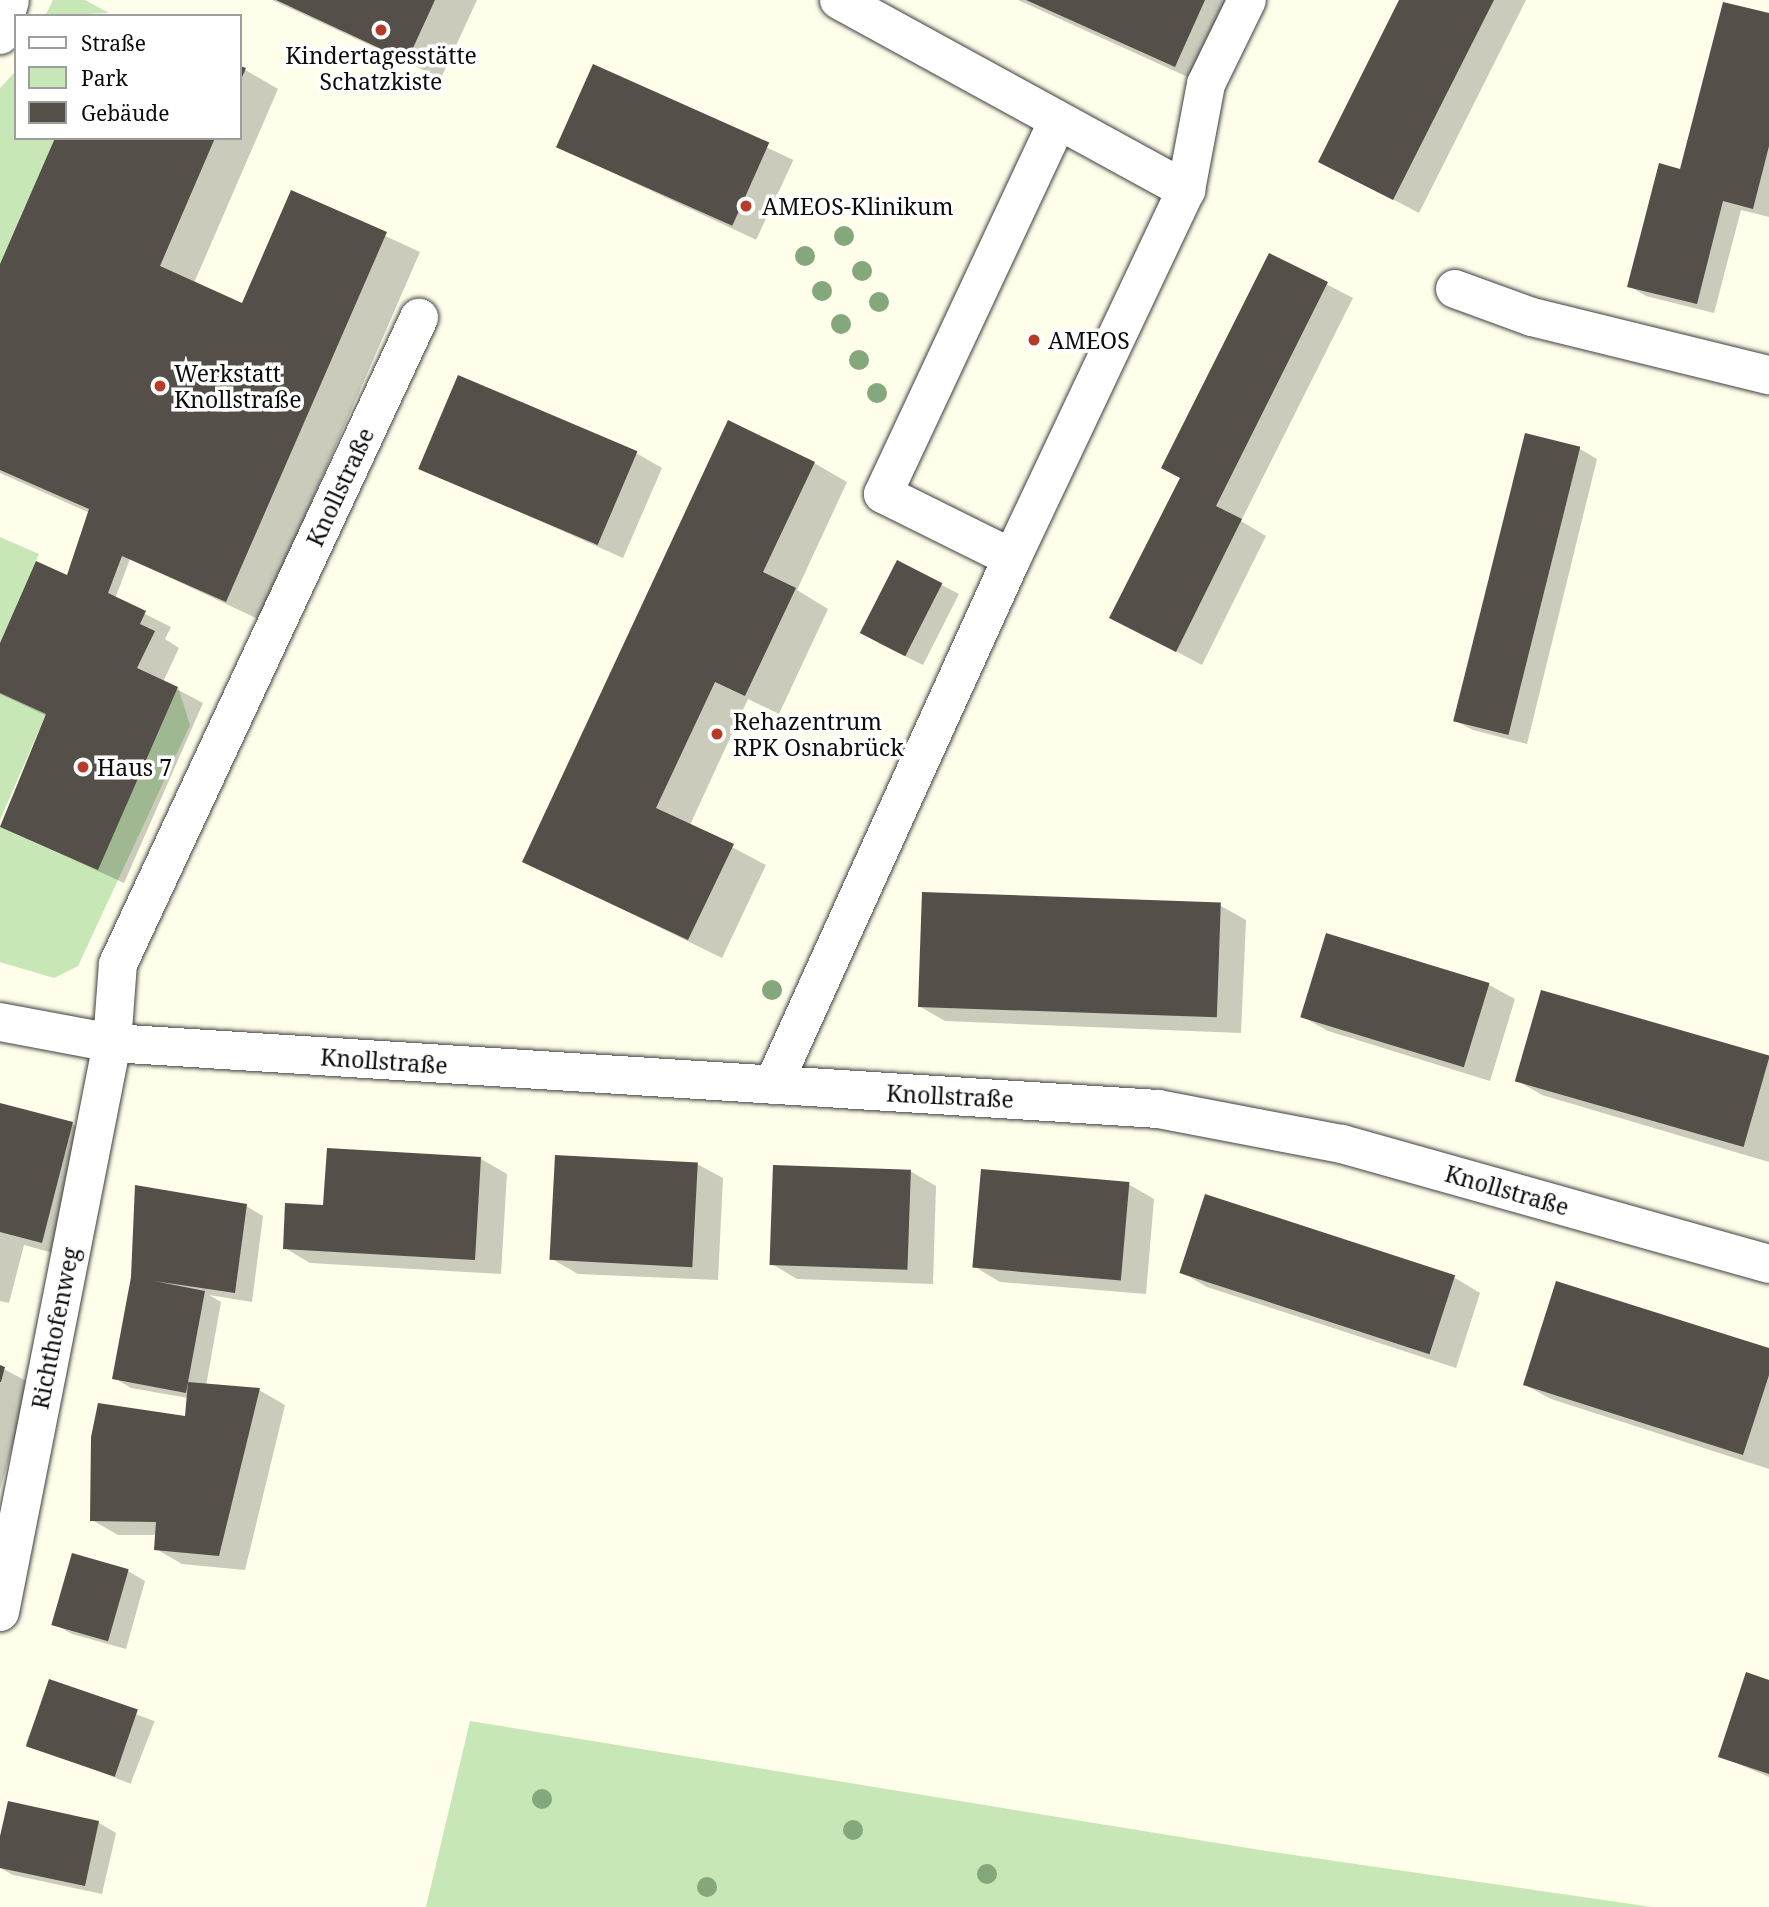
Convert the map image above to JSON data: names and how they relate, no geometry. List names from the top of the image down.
{
  "streets": {
    "street": ["Knollstraße", "Richthofenweg"]
  },
  "crossings": [
    ["Knollstraße", "Richthofenweg"]
  ],
  "places": [
    "Kindertagesstätte Schatzkiste",
    "AMEOS-Klinikum",
    "AMEOS",
    "Werkstatt Knollstraße",
    "Rehazentrum RPK Osnabrück",
    "Haus 7"
  ],
  "legend": ["Straße", "Park", "Gebäude"]
}
